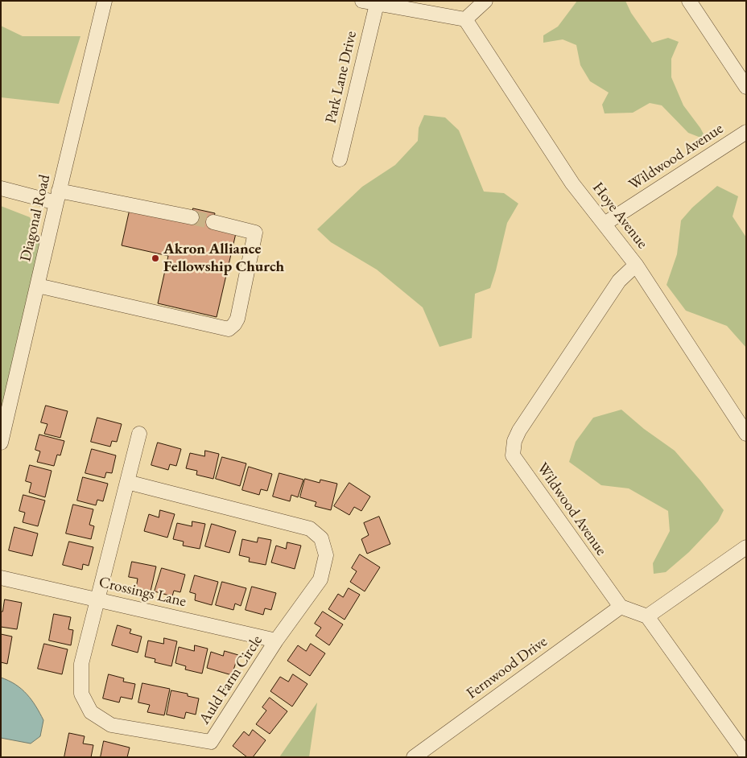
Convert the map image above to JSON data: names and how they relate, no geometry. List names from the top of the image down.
{
  "streets": {
    "street": [
      "Park Lane Drive",
      "Wildwood Avenue",
      "Hoye Avenue",
      "Diagonal Road",
      "Crossings Lane",
      "Fernwood Drive",
      "Auld Farm Circle"
    ]
  },
  "crossings": [
    ["Wildwood Avenue", "Hoye Avenue"],
    ["Wildwood Avenue", "Fernwood Drive"],
    ["Crossings Lane", "Auld Farm Circle"]
  ],
  "places": ["Akron Alliance Fellowship Church"]
}
